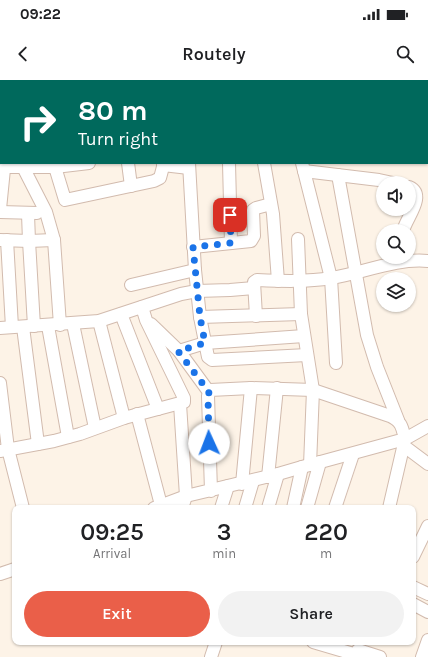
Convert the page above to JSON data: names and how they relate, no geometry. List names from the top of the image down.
{
  "page": {
    "status": "09:22",
    "header": "Routely",
    "turn": ["80 m", "Turn right"],
    "eta": [
      "09:25",
      "Arrival",
      "3",
      "min",
      "220",
      "m"
    ],
    "buttons": ["Exit", "Share"]
  }
}
